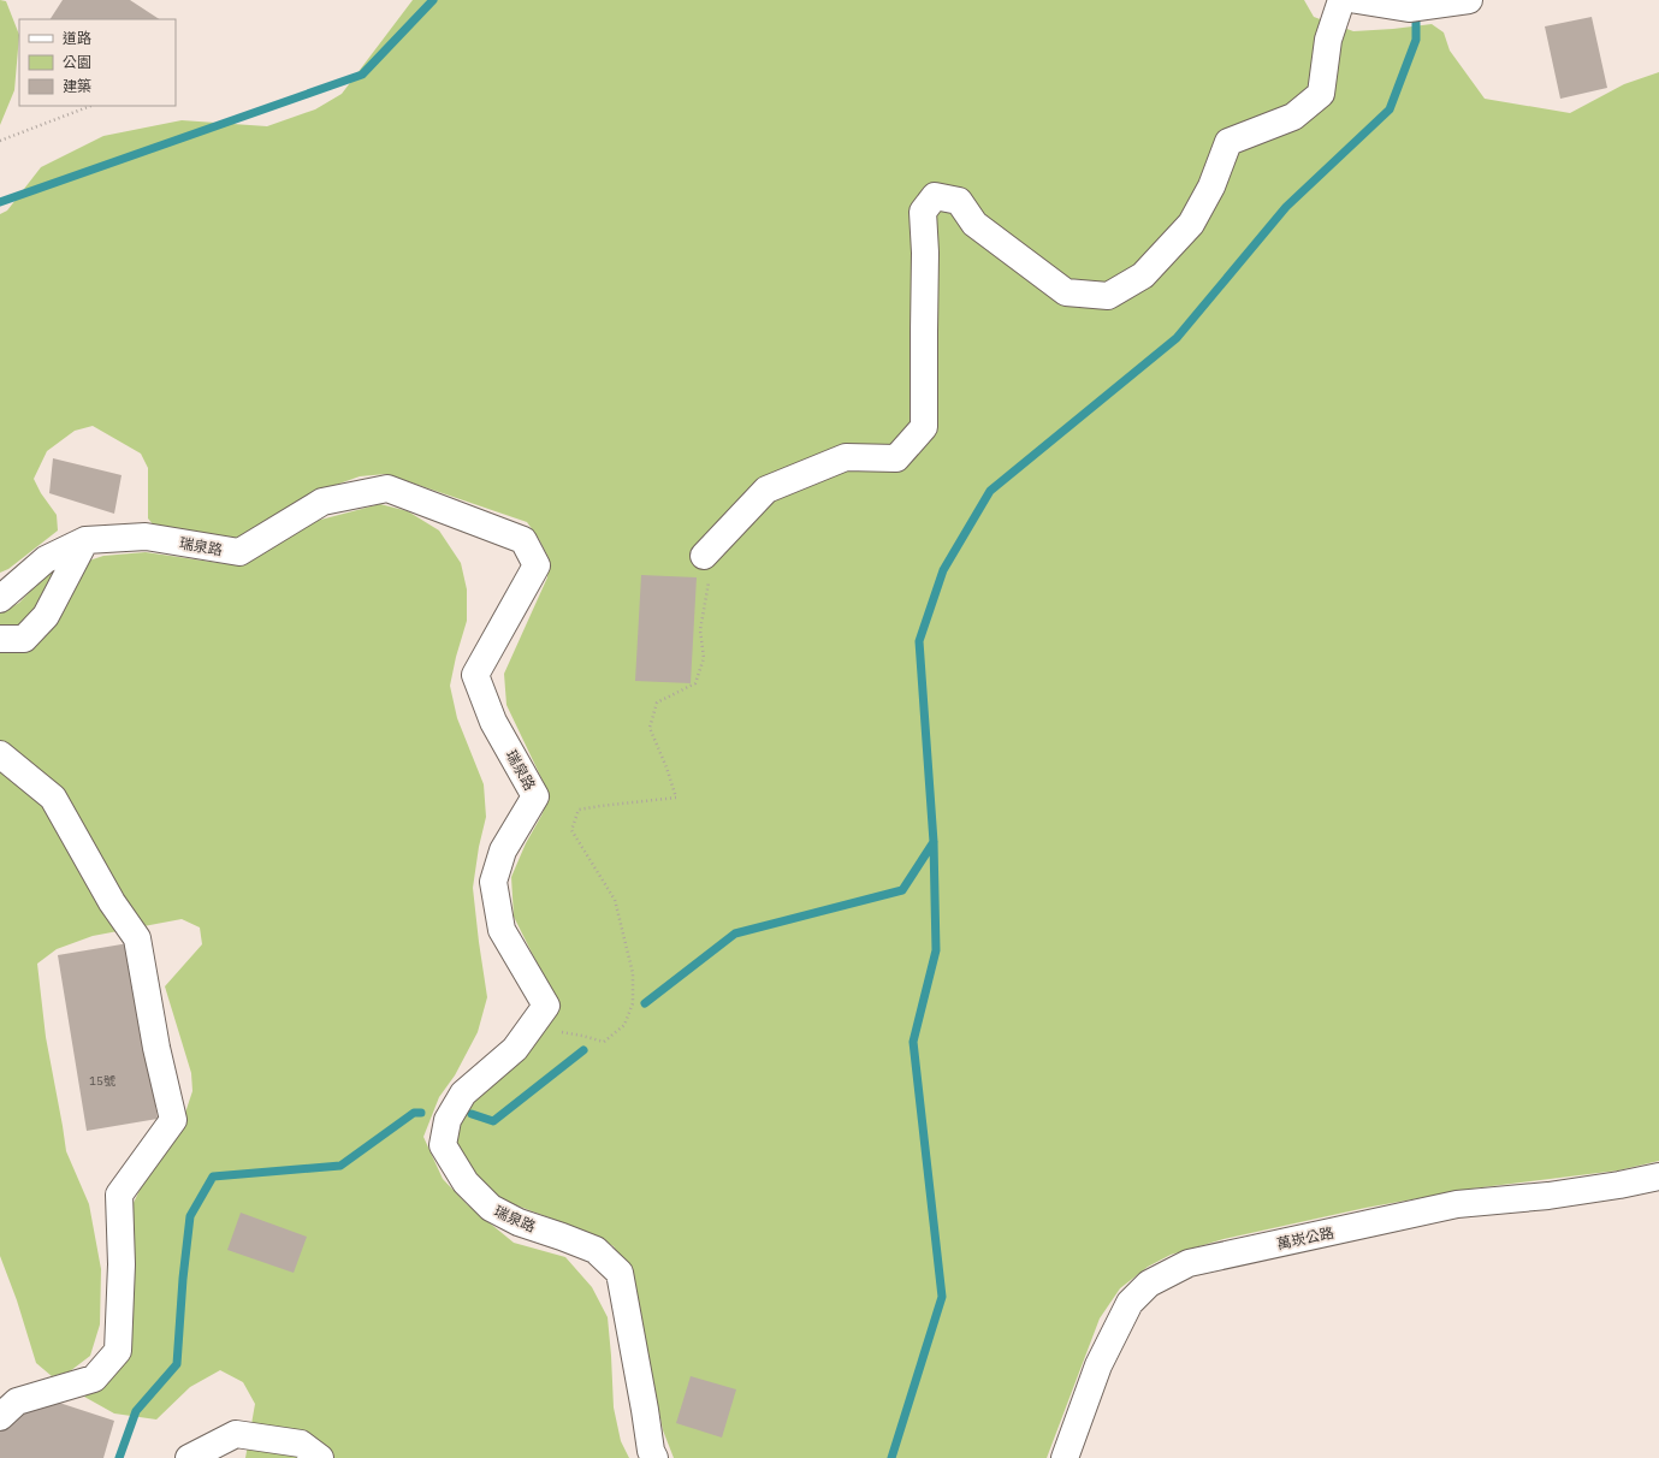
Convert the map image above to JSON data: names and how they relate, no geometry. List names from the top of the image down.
{
  "streets": {
    "street": ["瑞泉路", "萬崁公路"]
  },
  "house_numbers": ["15號"],
  "legend": ["道路", "公園", "建築"]
}
